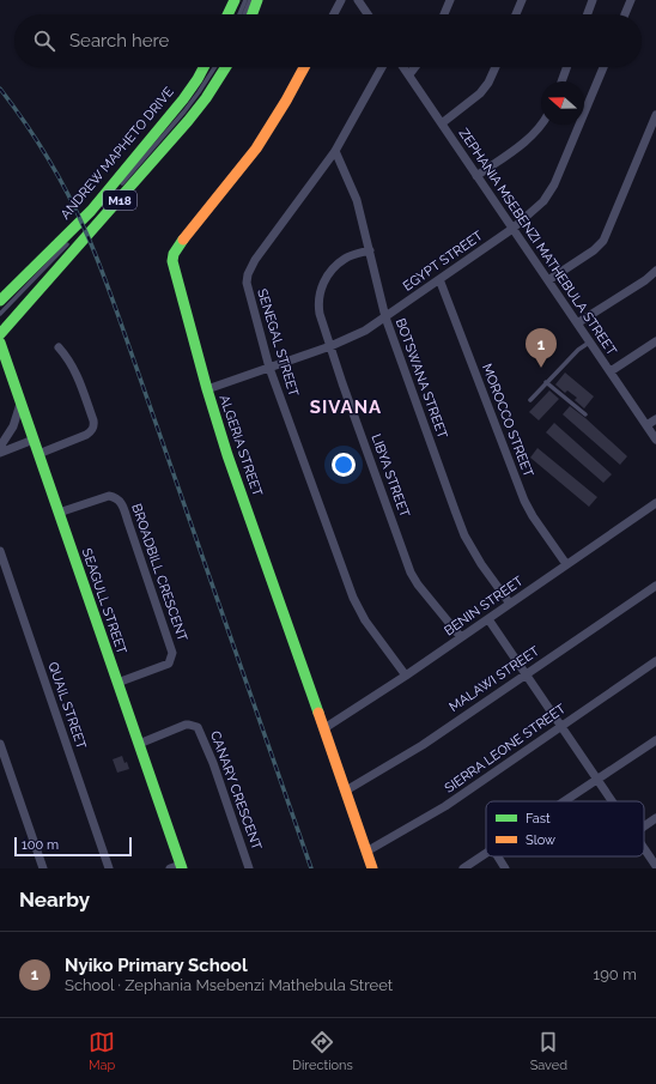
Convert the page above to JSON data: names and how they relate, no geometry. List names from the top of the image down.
{
  "streets": {
    "street": [
      "ANDREW MAPHETO DRIVE",
      "M18",
      "ZEPHANIA MSEBENZI MATHEBULA STREET",
      "EGYPT STREET",
      "SENEGAL STREET",
      "BOTSWANA STREET",
      "MOROCCO STREET",
      "ALGERIA STREET",
      "LIBYA STREET",
      "BROADBILL CRESCENT",
      "SEAGULL STREET",
      "BENIN STREET",
      "MALAWI STREET",
      "QUAIL STREET",
      "SIERRA LEONE STREET",
      "CANARY CRESCENT"
    ]
  },
  "crossings": [
    ["ZEPHANIA MSEBENZI MATHEBULA STREET", "EGYPT STREET"],
    ["EGYPT STREET", "SENEGAL STREET"],
    ["EGYPT STREET", "BOTSWANA STREET"],
    ["EGYPT STREET", "MOROCCO STREET"],
    ["EGYPT STREET", "ALGERIA STREET"],
    ["EGYPT STREET", "LIBYA STREET"],
    ["SENEGAL STREET", "BOTSWANA STREET"],
    ["SENEGAL STREET", "BENIN STREET"],
    ["BOTSWANA STREET", "LIBYA STREET"],
    ["BOTSWANA STREET", "BENIN STREET"],
    ["MOROCCO STREET", "BENIN STREET"],
    ["ALGERIA STREET", "BENIN STREET"],
    ["ALGERIA STREET", "MALAWI STREET"],
    ["ALGERIA STREET", "SIERRA LEONE STREET"],
    ["LIBYA STREET", "BENIN STREET"],
    ["BROADBILL CRESCENT", "SEAGULL STREET"],
    ["SEAGULL STREET", "CANARY CRESCENT"]
  ],
  "districts": ["SIVANA"],
  "legend": ["Fast", "Slow"],
  "scale_bar": "100 m",
  "north": "left",
  "page": {
    "search": "Search here",
    "pins": "1",
    "scale": "100 m",
    "heading": "Nearby",
    "list": [
      {
        "mark": "1",
        "name": "Nyiko Primary School",
        "note": "School · Zephania Msebenzi Mathebula Street",
        "value": "190 m"
      }
    ],
    "nav": ["Map", "Directions", "Saved"]
  }
}
